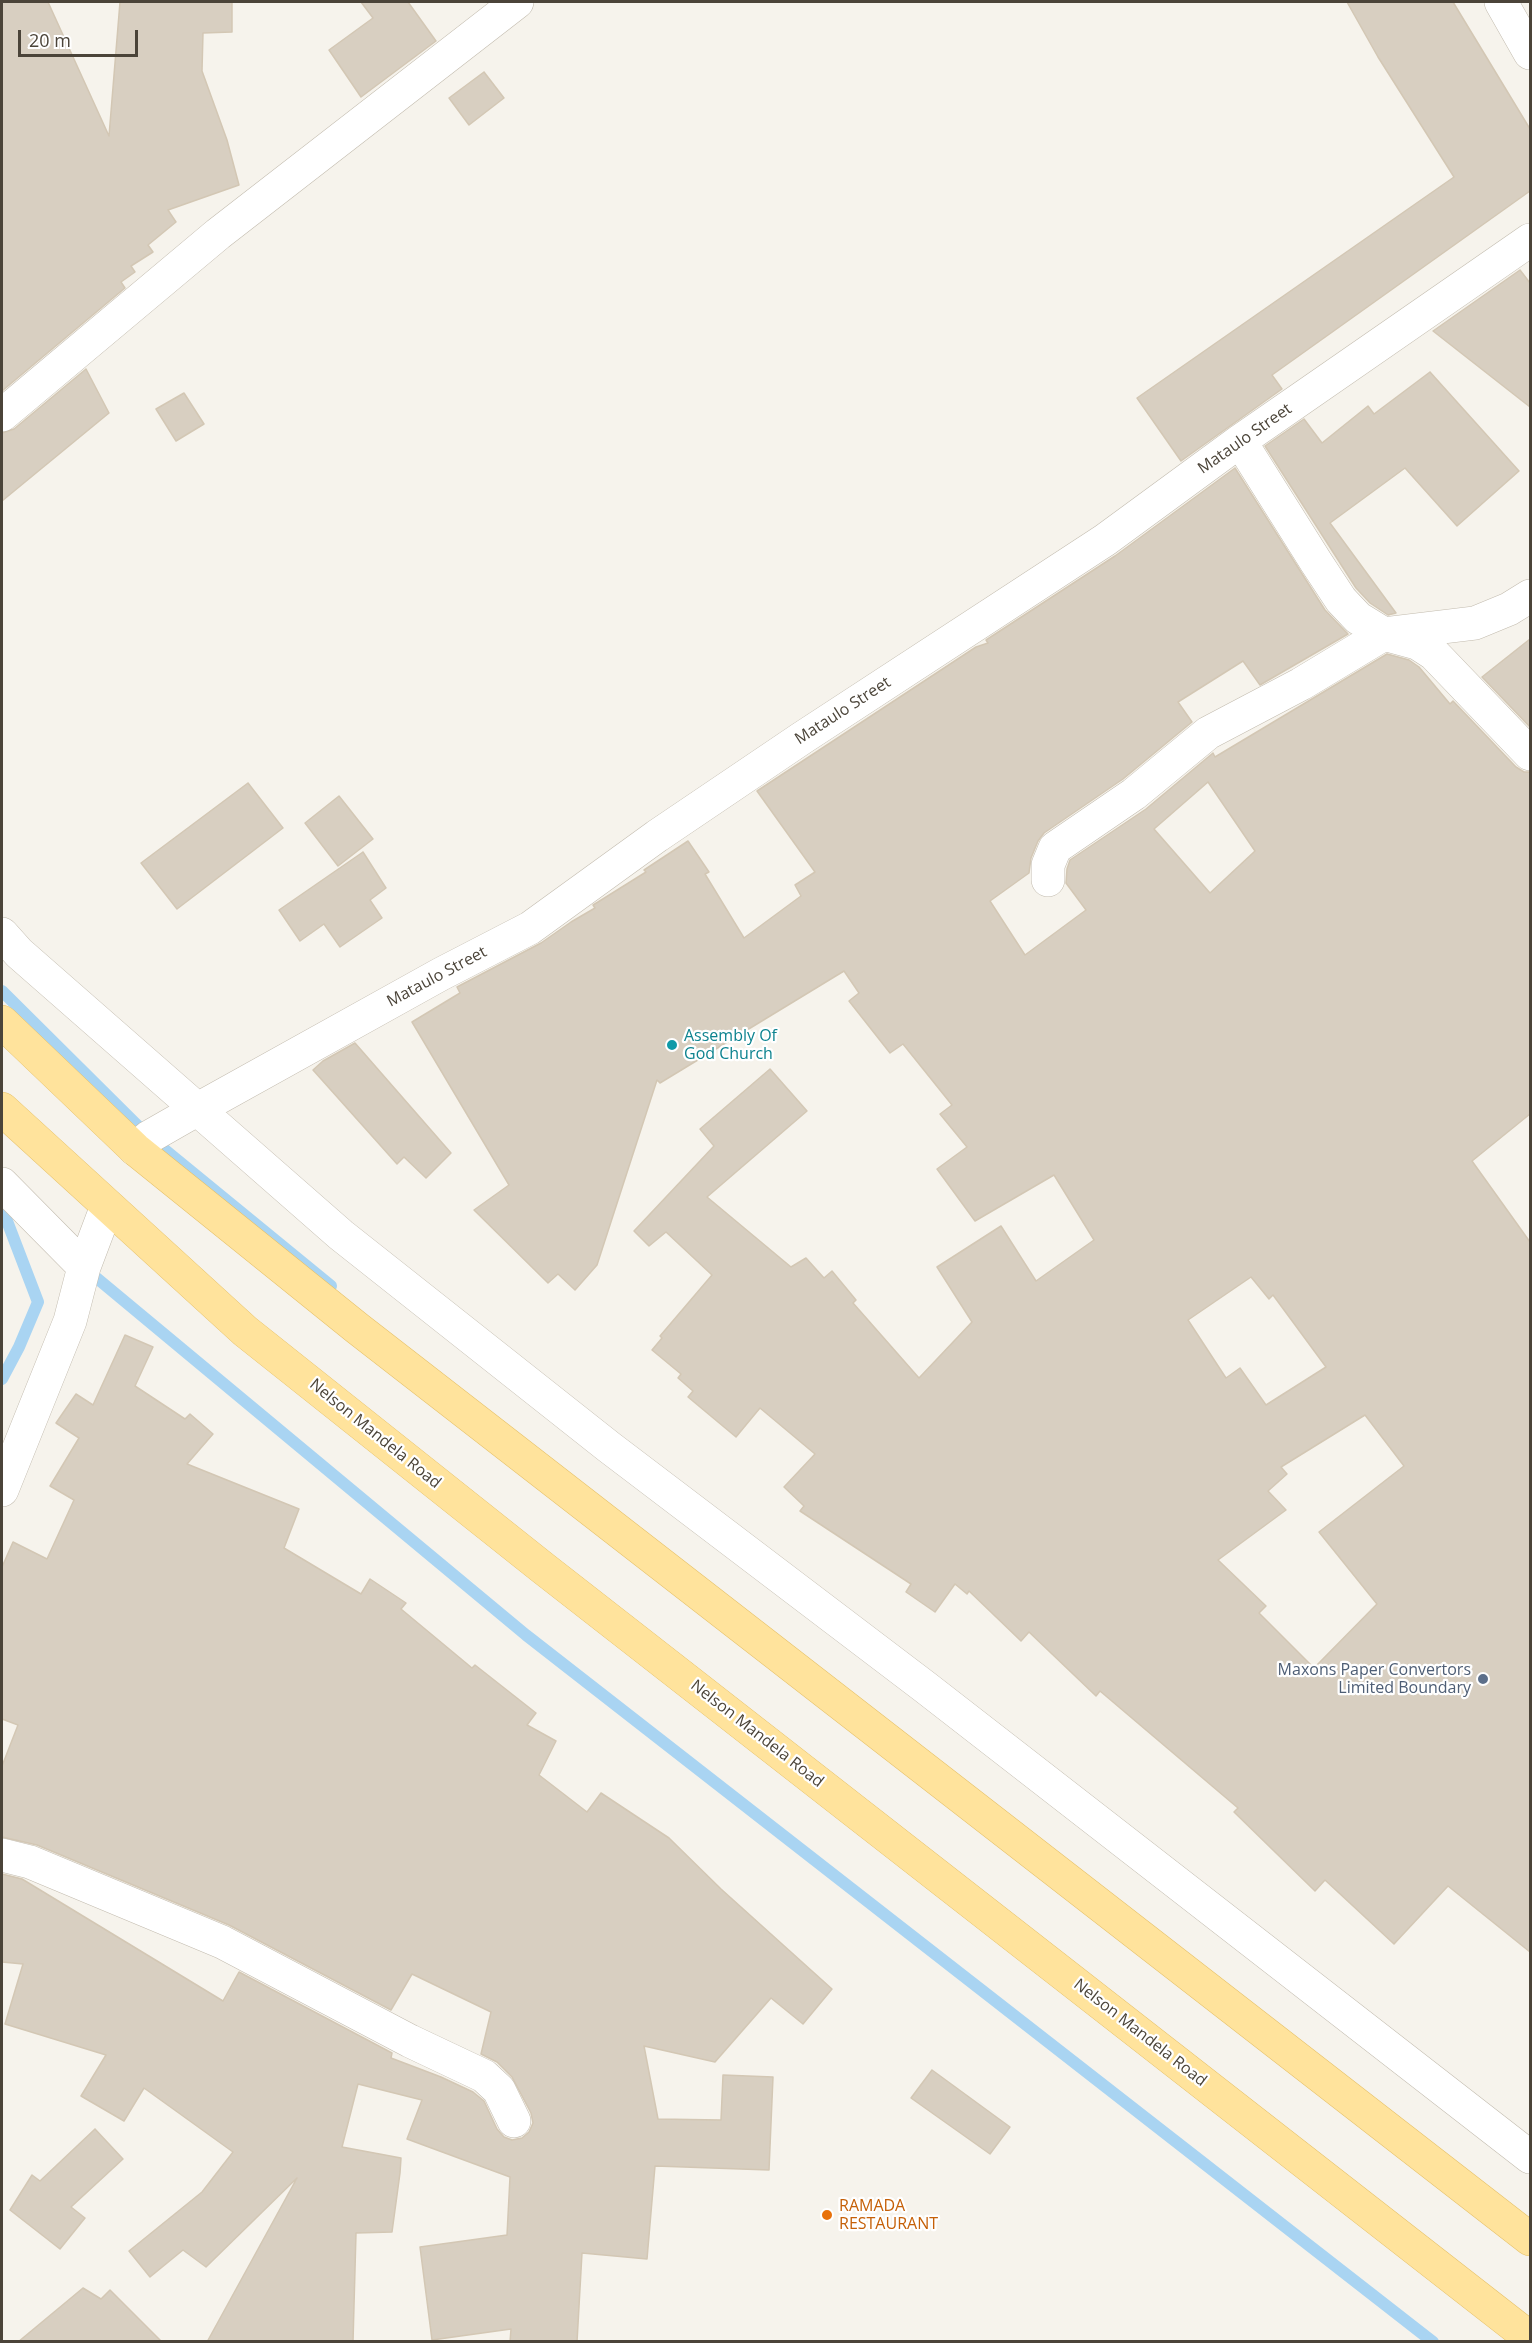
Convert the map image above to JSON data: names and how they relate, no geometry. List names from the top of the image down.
{
  "streets": {
    "main road": ["Nelson Mandela Road"],
    "street": ["Mataulo Street"]
  },
  "places": ["Assembly Of God Church", "Maxons Paper Convertors Limited Boundary", "RAMADA RESTAURANT"],
  "scale_bar": "20 m"
}
